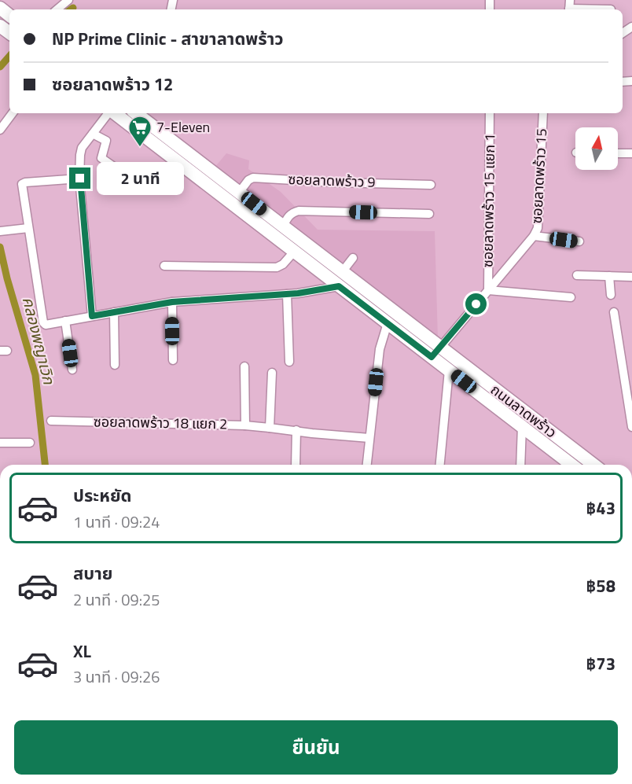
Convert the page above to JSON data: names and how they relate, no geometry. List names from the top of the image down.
{
  "streets": {
    "main road": ["ถนนลาดพร้าว"],
    "street": [
      "ซอยลาดพร้าว 15",
      "ซอยลาดพร้าว 9",
      "ซอยลาดพร้าว 15 แยก 1",
      "ซอยลาดพร้าว 18 แยก 2"
    ]
  },
  "crossings": [
    ["ซอยลาดพร้าว 15", "ซอยลาดพร้าว 15 แยก 1"],
    ["ซอยลาดพร้าว 15", "ถนนลาดพร้าว"],
    ["ซอยลาดพร้าว 9", "ถนนลาดพร้าว"]
  ],
  "water": ["คลองพญาเวิก"],
  "places": {
    "supermarket": ["7-Eleven"]
  },
  "north": "top",
  "page": {
    "banner": ["NP Prime Clinic - สาขาลาดพร้าว", "ซอยลาดพร้าว 12"],
    "bubble": "2 นาที",
    "list": [
      {
        "name": "ประหยัด",
        "note": "1 นาที · 09:24",
        "value": "฿43"
      },
      {
        "name": "สบาย",
        "note": "2 นาที · 09:25",
        "value": "฿58"
      },
      {
        "name": "XL",
        "note": "3 นาที · 09:26",
        "value": "฿73"
      }
    ],
    "buttons": "ยืนยัน"
  }
}
